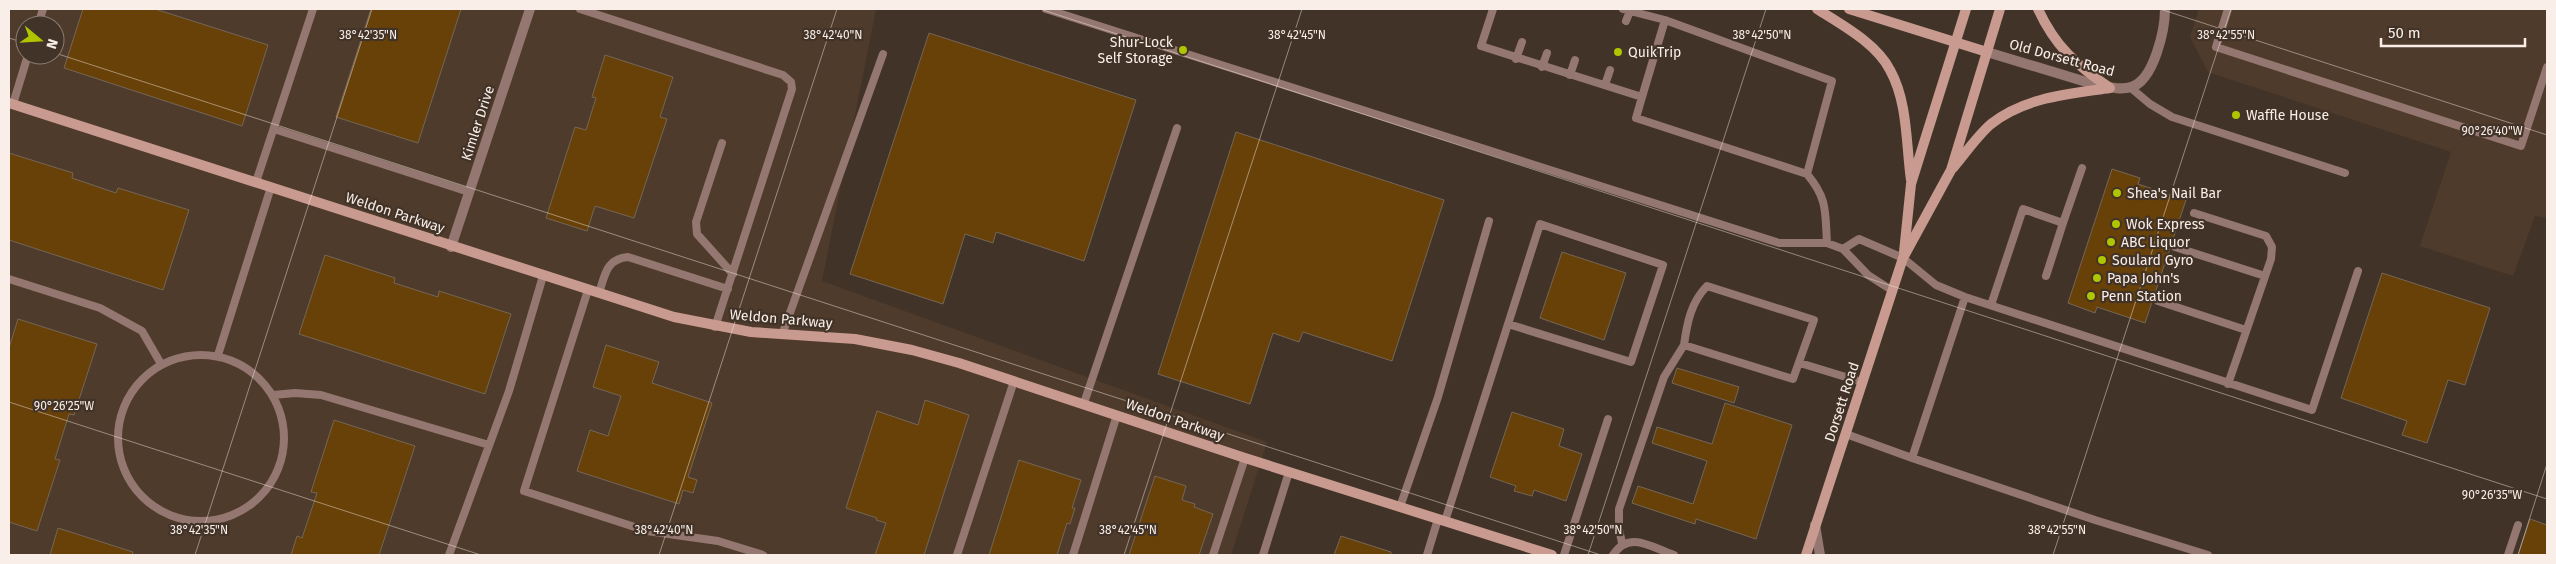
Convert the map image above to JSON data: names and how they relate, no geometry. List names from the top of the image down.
{
  "streets": {
    "street": [
      "Old Dorsett Road",
      "Kimler Drive",
      "Weldon Parkway",
      "Dorsett Road"
    ]
  },
  "crossings": [
    ["Old Dorsett Road", "Dorsett Road"],
    ["Kimler Drive", "Weldon Parkway"]
  ],
  "places": [
    "Shur-Lock Self Storage",
    "QuikTrip",
    "Waffle House",
    "Shea's Nail Bar",
    "Wok Express",
    "ABC Liquor",
    "Soulard Gyro",
    "Papa John's",
    "Penn Station"
  ],
  "scale_bar": "50 m",
  "north": "right",
  "coordinates": [
    "38°42'35\"N",
    "38°42'40\"N",
    "38°42'45\"N",
    "38°42'50\"N",
    "38°42'55\"N",
    "90°26'40\"W",
    "90°26'25\"W",
    "90°26'35\"W"
  ]
}
